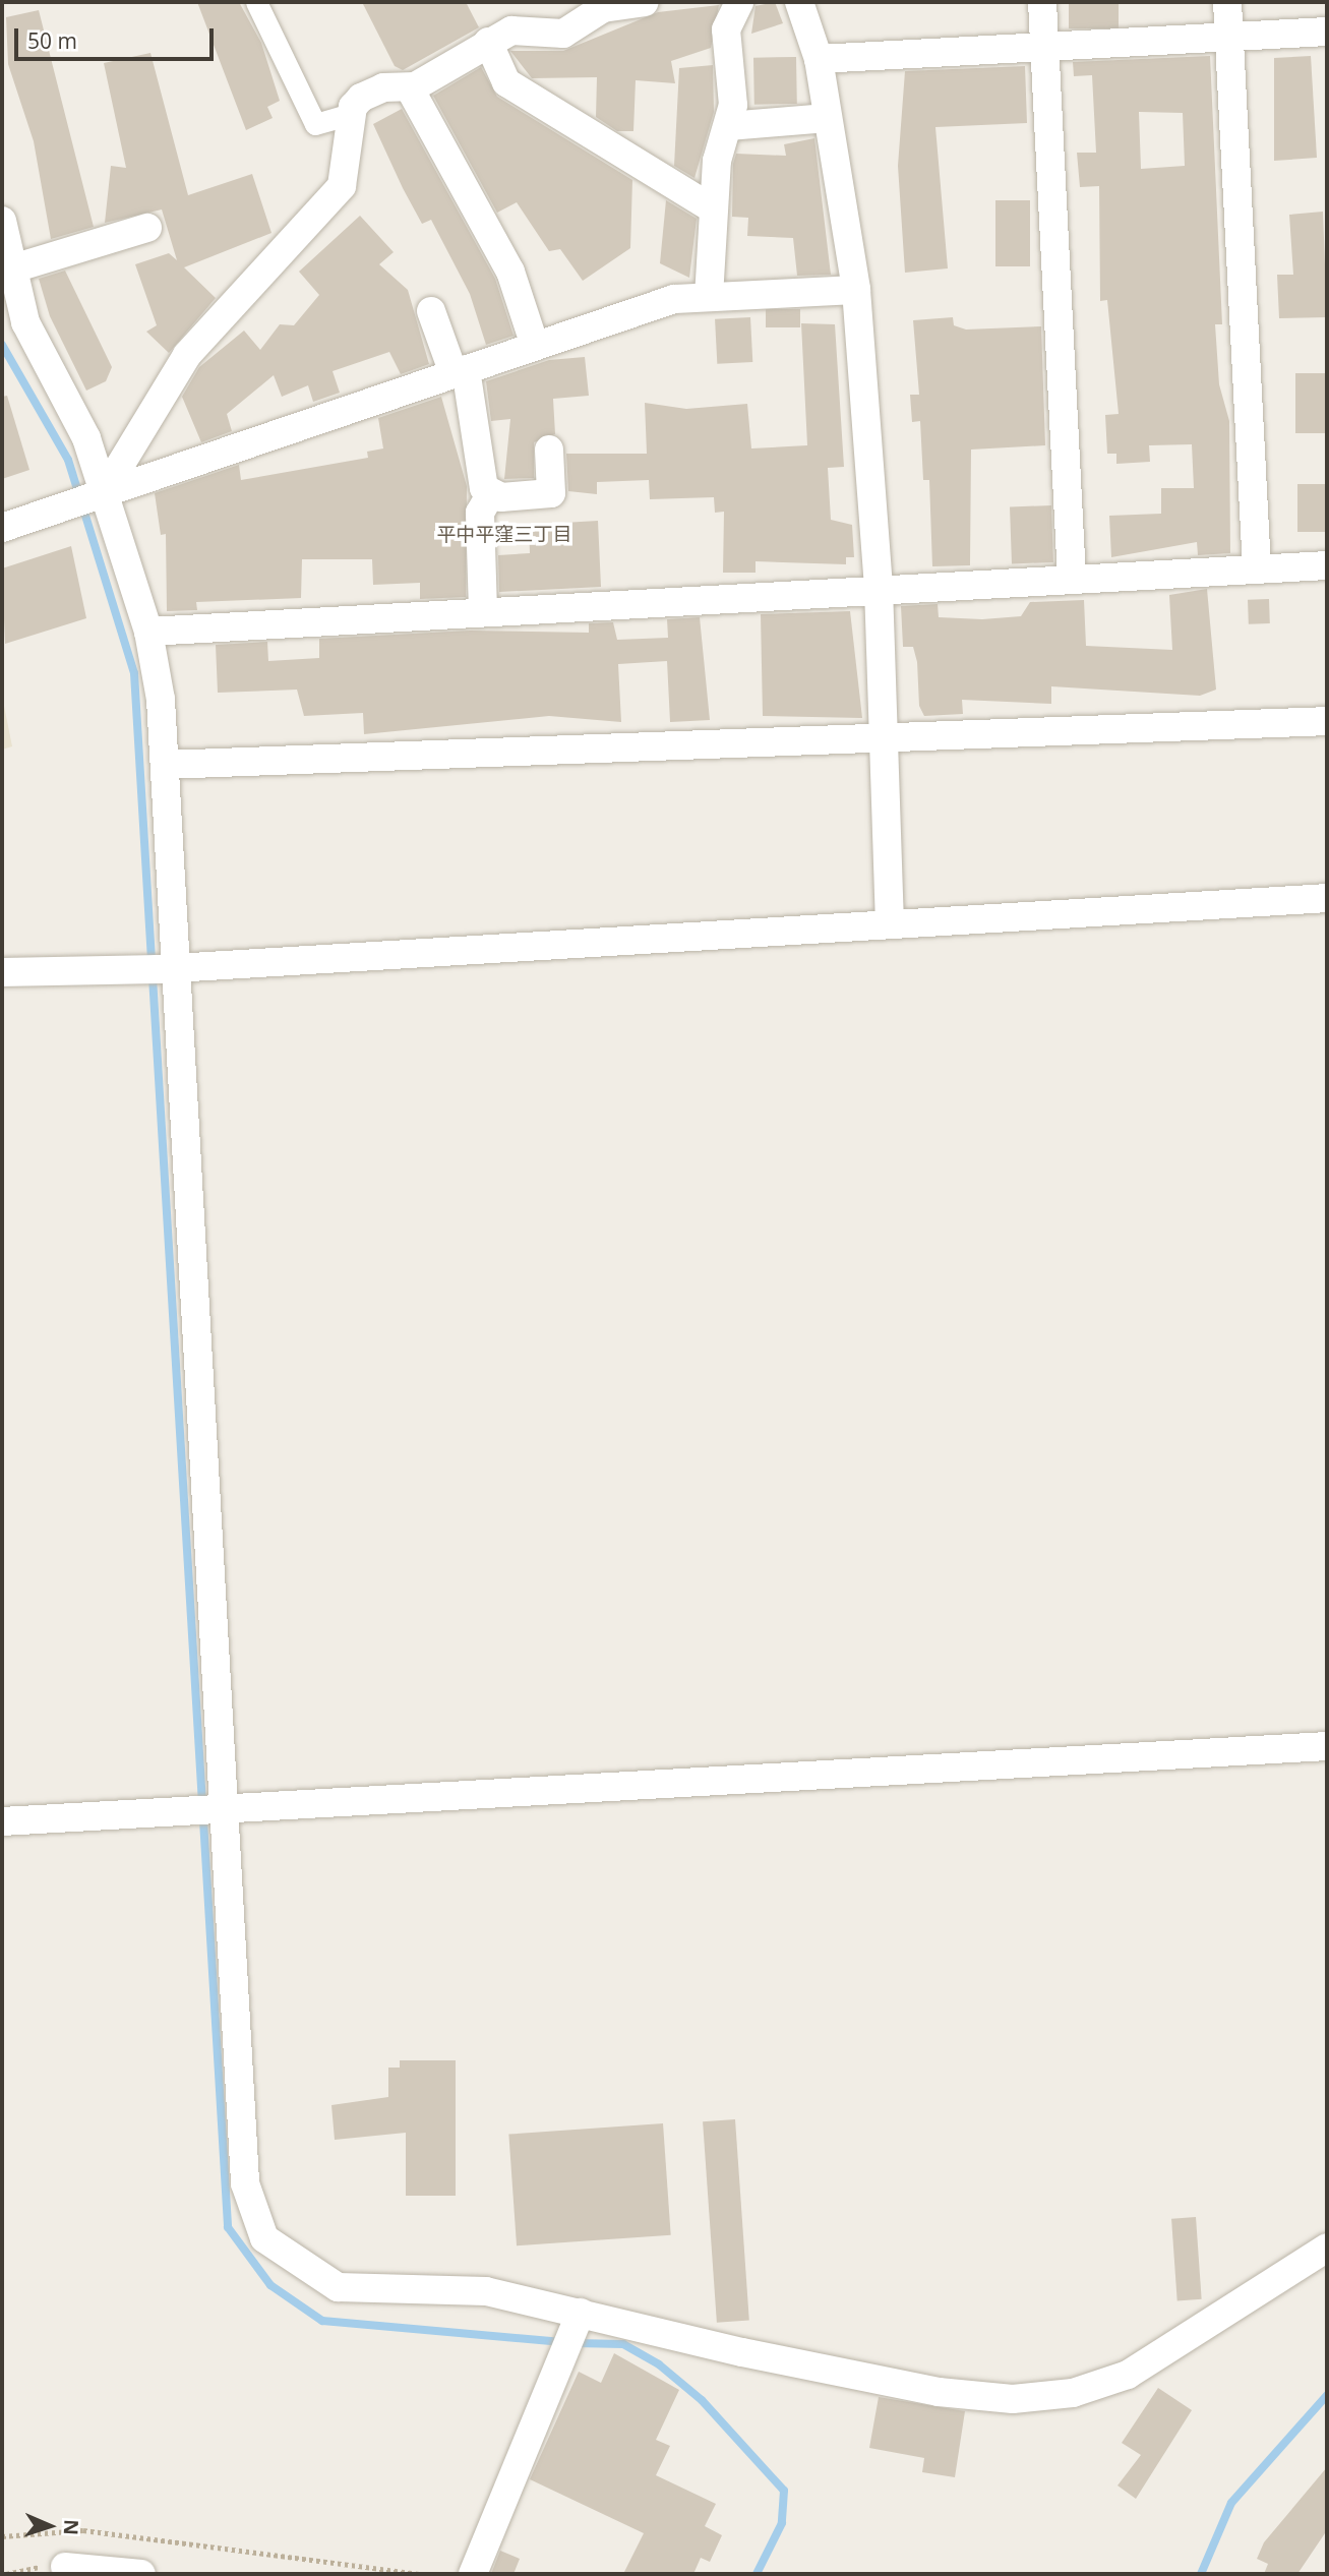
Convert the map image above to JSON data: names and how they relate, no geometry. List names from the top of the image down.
{
  "districts": ["平中平窪三丁目"],
  "scale_bar": "50 m",
  "north": "right"
}
